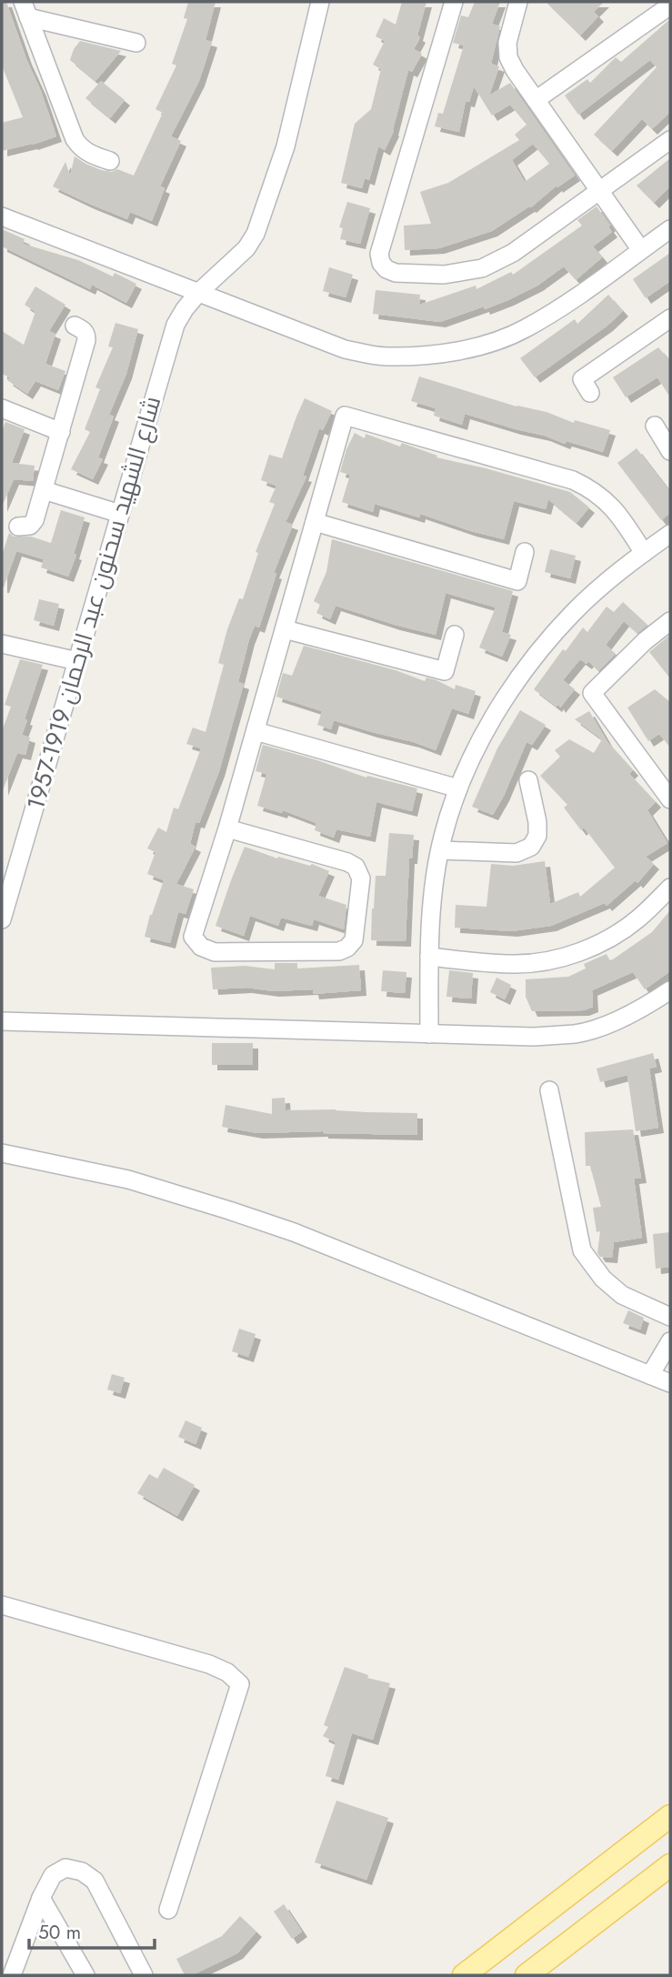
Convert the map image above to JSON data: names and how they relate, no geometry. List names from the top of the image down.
{
  "streets": {
    "street": ["شارع الشهيد سحنون عبد الرحمان 1919-1957"]
  },
  "scale_bar": "50 m"
}
